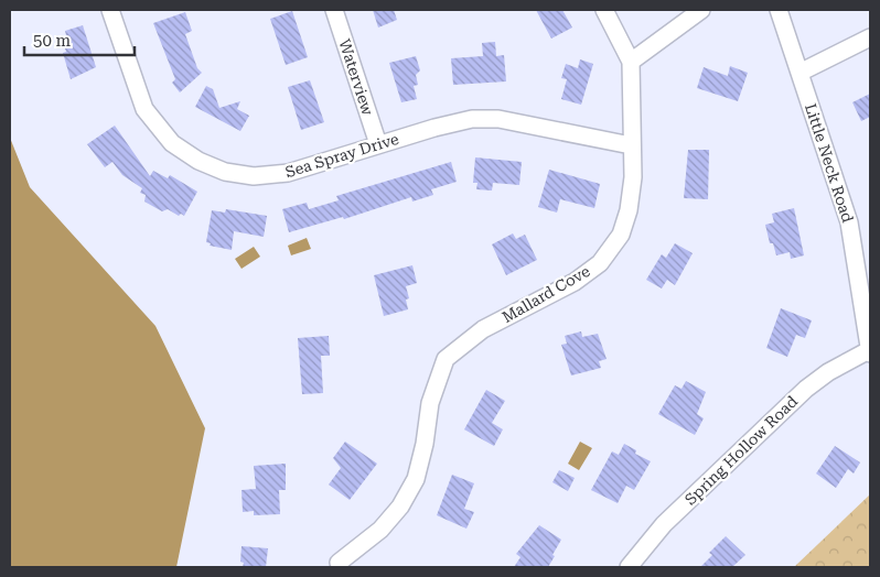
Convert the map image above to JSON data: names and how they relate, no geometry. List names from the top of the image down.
{
  "streets": {
    "street": [
      "Waterview",
      "Sea Spray Drive",
      "Little Neck Road",
      "Mallard Cove",
      "Spring Hollow Road"
    ]
  },
  "crossings": [
    ["Waterview", "Sea Spray Drive"],
    ["Sea Spray Drive", "Mallard Cove"],
    ["Little Neck Road", "Spring Hollow Road"]
  ],
  "scale_bar": "50 m"
}
